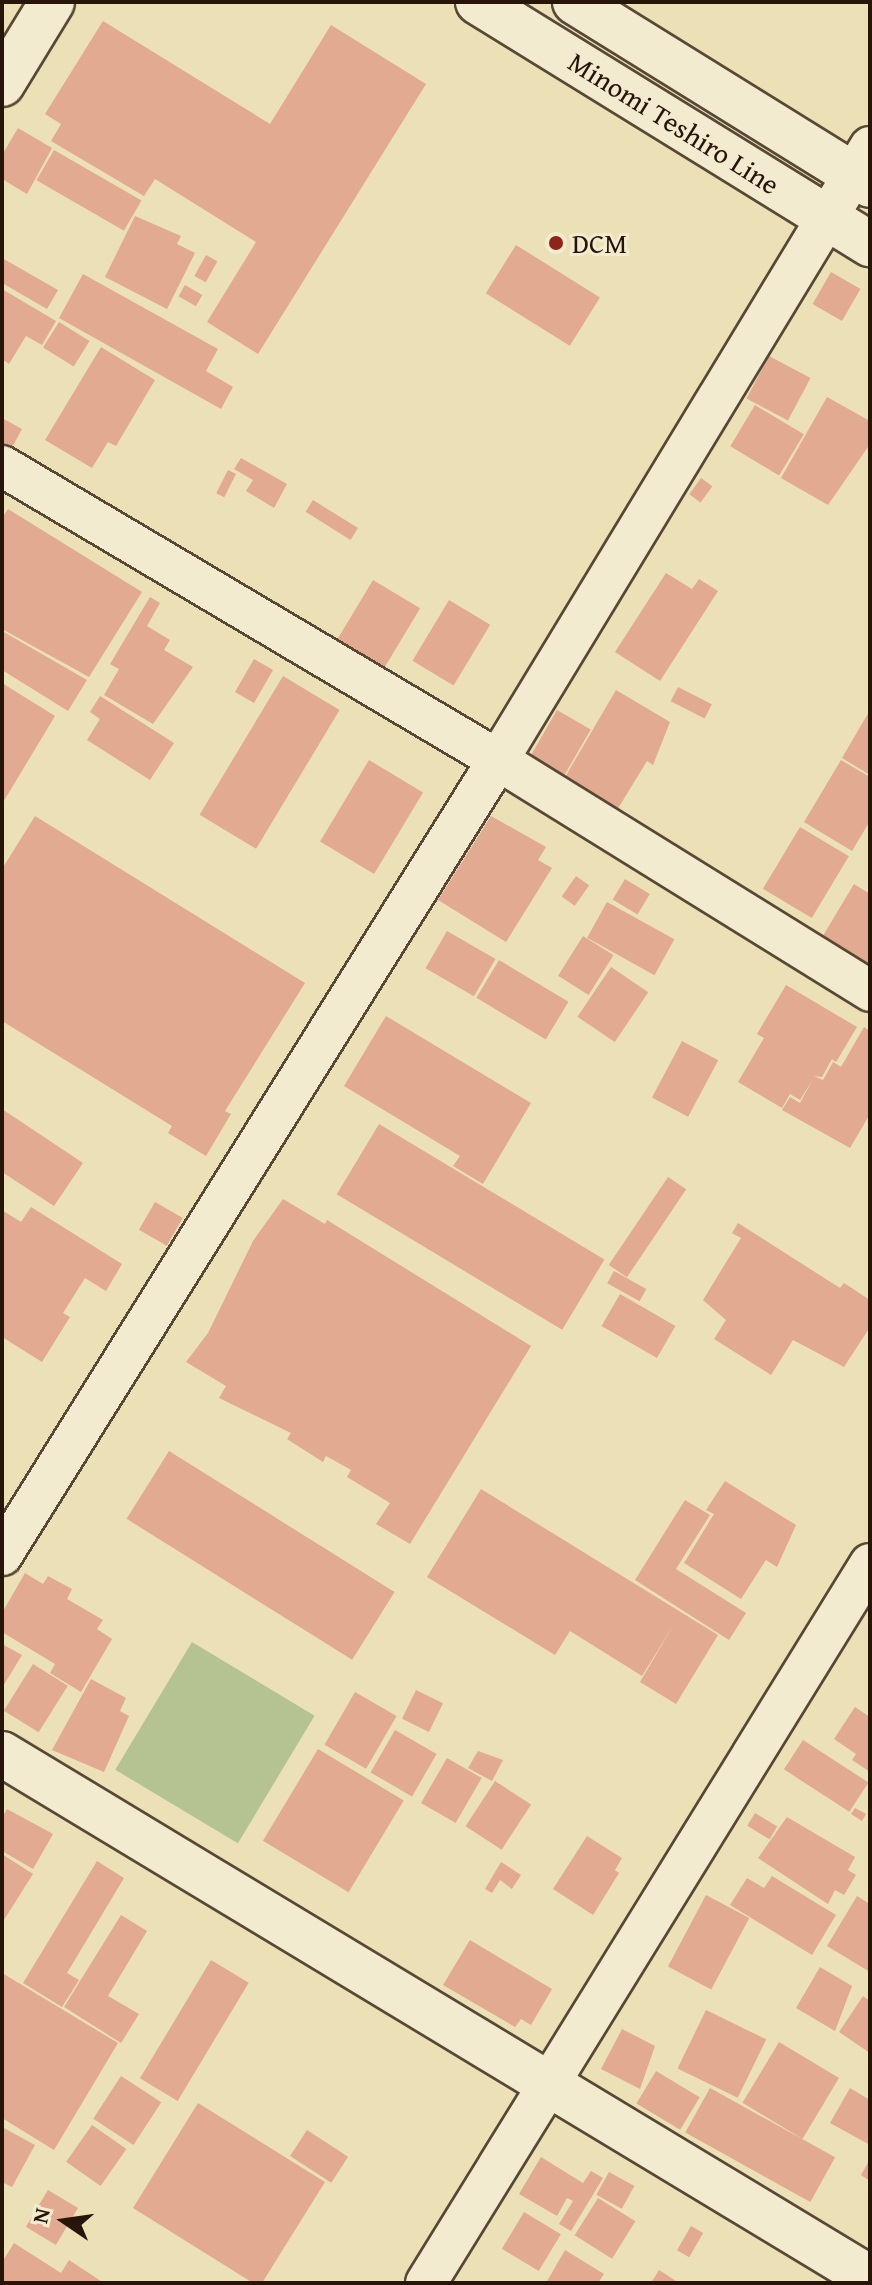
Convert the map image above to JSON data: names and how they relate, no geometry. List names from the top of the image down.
{
  "streets": {
    "street": ["Minomi Teshiro Line"]
  },
  "places": ["DCM"],
  "north": "left"
}
